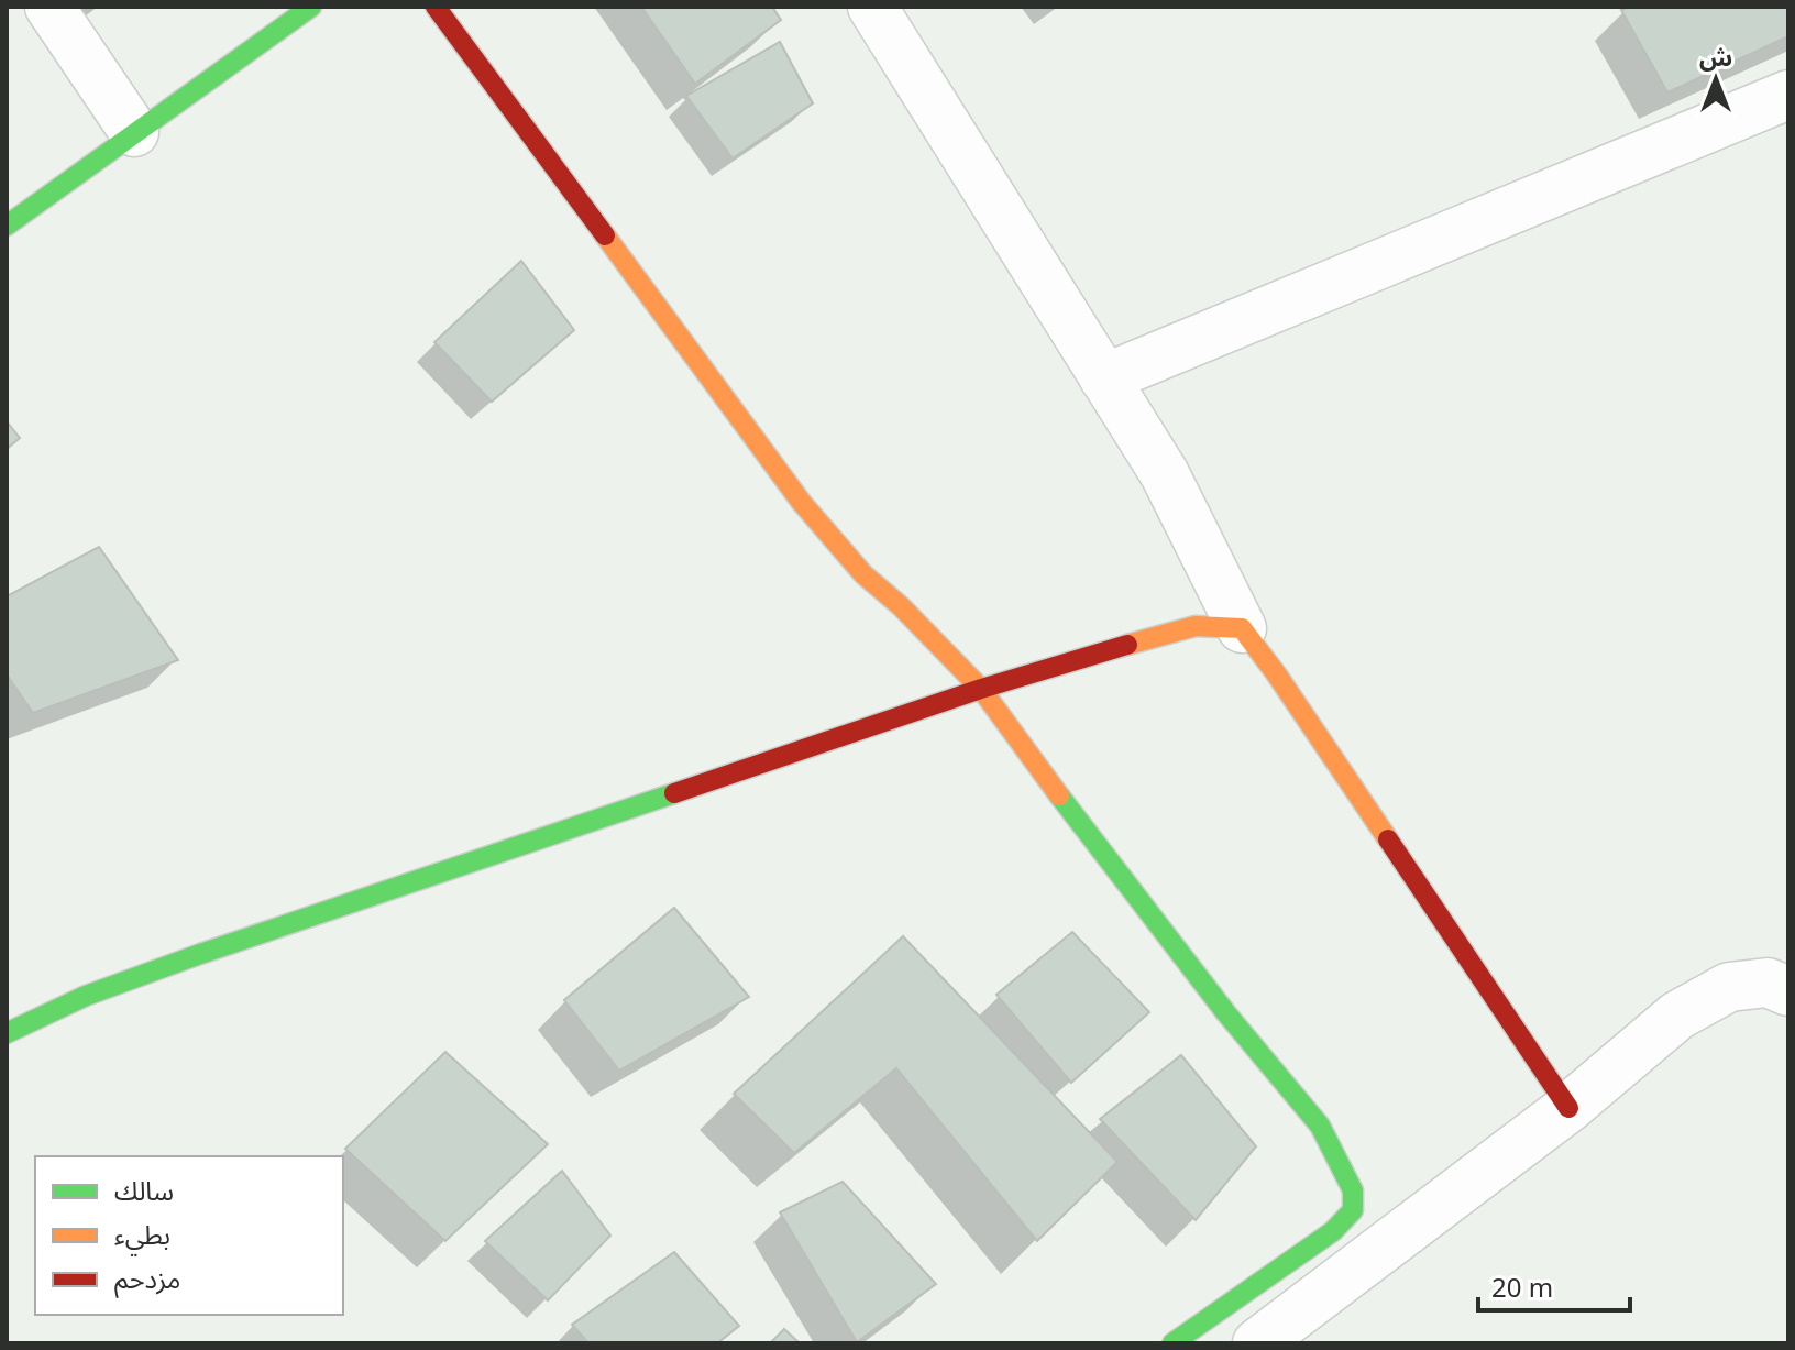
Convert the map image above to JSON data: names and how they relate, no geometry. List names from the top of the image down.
{
  "legend": ["سالك", "بطيء", "مزدحم"],
  "scale_bar": "20 m",
  "north": "top"
}
